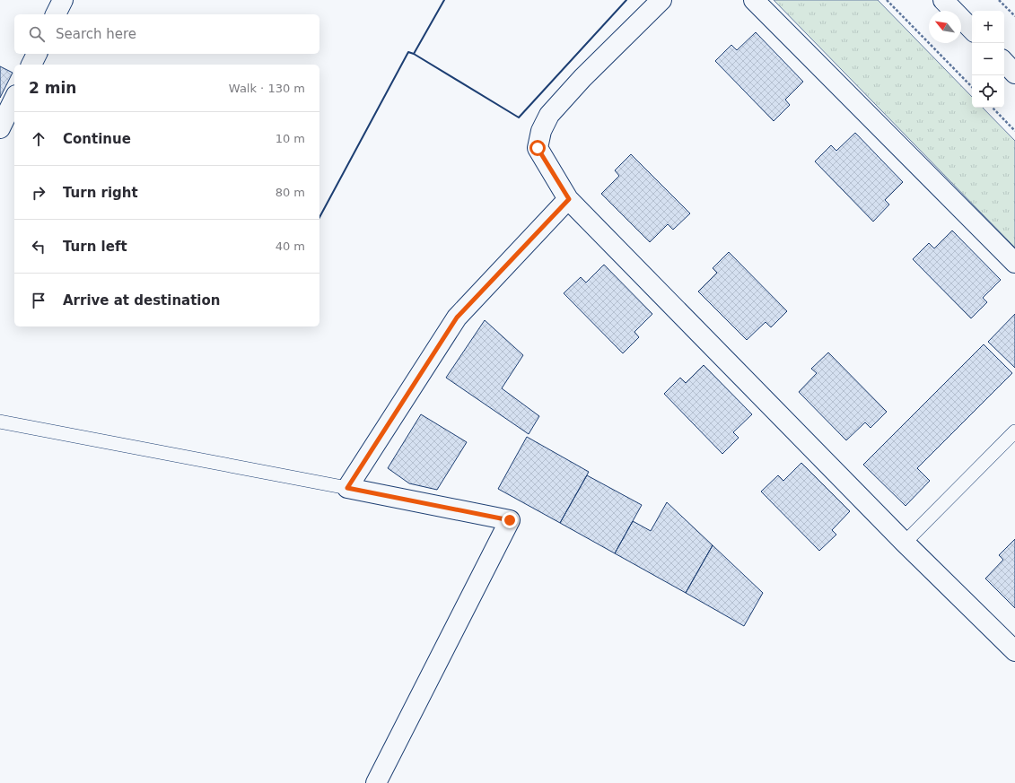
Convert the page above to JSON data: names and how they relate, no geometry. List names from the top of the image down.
{
  "north": "top left",
  "page": {
    "map_buttons": ["+", "−"],
    "search": "Search here",
    "heading": ["2 min", "Walk · 130 m"],
    "list": [
      ["Continue", "10 m"],
      ["Turn right", "80 m"],
      ["Turn left", "40 m"],
      "Arrive at destination"
    ]
  }
}
